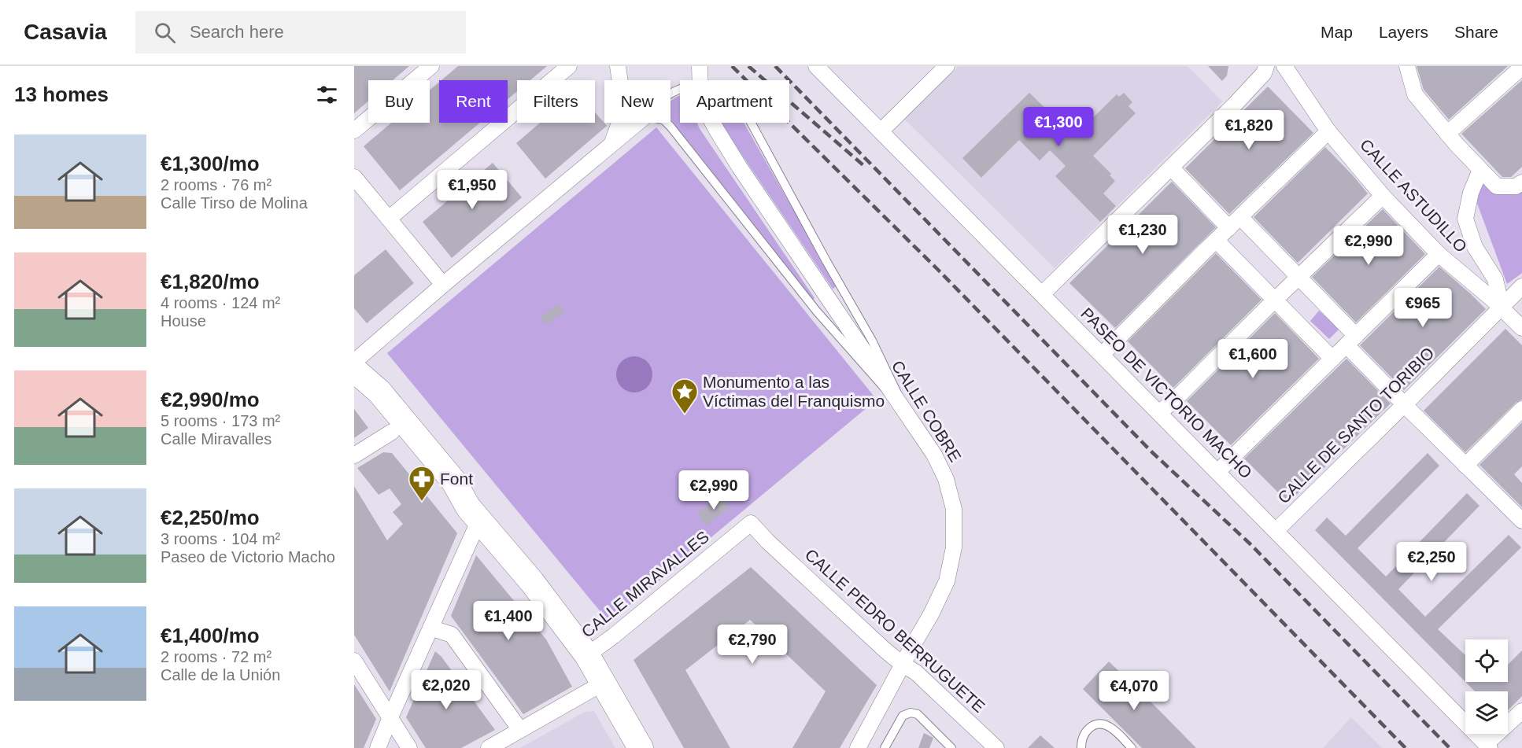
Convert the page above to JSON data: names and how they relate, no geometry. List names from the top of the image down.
{
  "streets": {
    "street": [
      "CALLE ASTUDILLO",
      "PASEO DE VICTORIO MACHO",
      "CALLE COBRE",
      "CALLE DE SANTO TORIBIO",
      "CALLE MIRAVALLES",
      "CALLE PEDRO BERRUGUETE"
    ]
  },
  "crossings": [
    ["CALLE ASTUDILLO", "CALLE DE SANTO TORIBIO"],
    ["PASEO DE VICTORIO MACHO", "CALLE DE SANTO TORIBIO"],
    ["CALLE COBRE", "CALLE PEDRO BERRUGUETE"],
    ["CALLE MIRAVALLES", "CALLE PEDRO BERRUGUETE"]
  ],
  "places": {
    "place": ["Monumento a las Víctimas del Franquismo"],
    "pharmacy": ["Font"]
  },
  "page": {
    "header": "Casavia",
    "search": "Search here",
    "nav": ["Map", "Layers", "Share"],
    "heading": "13 homes",
    "chip": [
      "Buy",
      "Rent",
      "Filters",
      "New",
      "Apartment"
    ],
    "price": [
      "€1,300",
      "€1,820",
      "€1,950",
      "€1,230",
      "€2,990",
      "€965",
      "€1,600",
      "€2,990",
      "€2,250",
      "€1,400",
      "€2,790",
      "€2,020",
      "€4,070"
    ],
    "list": [
      {
        "name": "€1,300/mo",
        "note": "2 rooms · 76 m² · Calle Tirso de Molina"
      },
      {
        "name": "€1,820/mo",
        "note": "4 rooms · 124 m² · House"
      },
      {
        "name": "€2,990/mo",
        "note": "5 rooms · 173 m² · Calle Miravalles"
      },
      {
        "name": "€2,250/mo",
        "note": "3 rooms · 104 m² · Paseo de Victorio Macho"
      },
      {
        "name": "€1,400/mo",
        "note": "2 rooms · 72 m² · Calle de la Unión"
      }
    ]
  }
}
